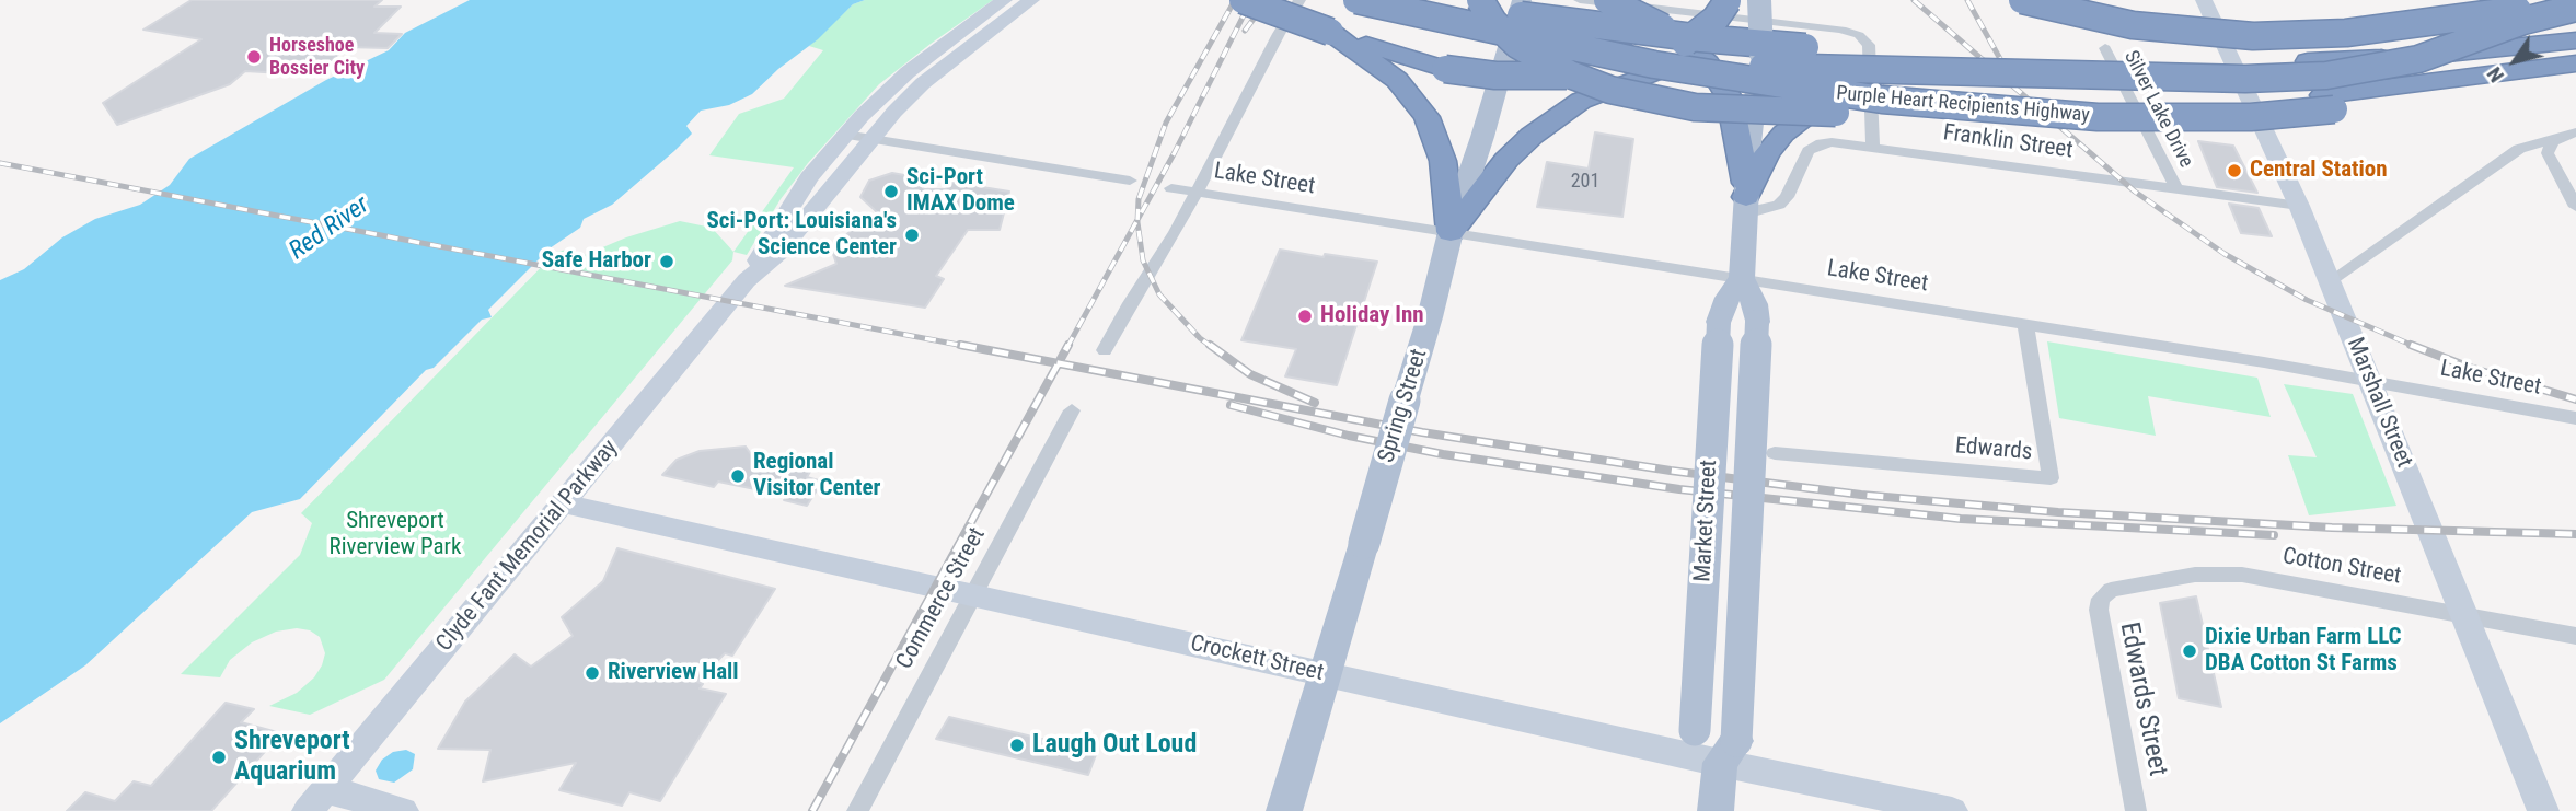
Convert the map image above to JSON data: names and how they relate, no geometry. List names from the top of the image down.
{
  "streets": {
    "highway": ["Purple Heart Recipients Highway"],
    "main road": ["Spring Street", "Market Street"],
    "street": [
      "Silver Lake Drive",
      "Franklin Street",
      "Lake Street",
      "Marshall Street",
      "Edwards",
      "Clyde Fant Memorial Parkway",
      "Cotton Street",
      "Commerce Street",
      "Crockett Street",
      "Edwards Street"
    ]
  },
  "crossings": [
    ["Silver Lake Drive", "Franklin Street"],
    ["Franklin Street", "Marshall Street"],
    ["Franklin Street", "Market Street"],
    ["Lake Street", "Marshall Street"],
    ["Lake Street", "Spring Street"],
    ["Lake Street", "Edwards"],
    ["Lake Street", "Market Street"],
    ["Marshall Street", "Cotton Street"],
    ["Spring Street", "Crockett Street"],
    ["Market Street", "Crockett Street"],
    ["Clyde Fant Memorial Parkway", "Crockett Street"],
    ["Cotton Street", "Edwards Street"],
    ["Commerce Street", "Crockett Street"]
  ],
  "water": ["Red River"],
  "parks": ["Shreveport Riverview Park"],
  "places": [
    "Horseshoe Bossier City",
    "Central Station",
    "Sci-Port IMAX Dome",
    "Sci-Port: Louisiana's Science Center",
    "Safe Harbor",
    "Holiday Inn",
    "Regional Visitor Center",
    "Dixie Urban Farm LLC DBA Cotton St Farms",
    "Riverview Hall",
    "Laugh Out Loud",
    "Shreveport Aquarium"
  ],
  "house_numbers": ["201"],
  "north": "bottom left"
}
